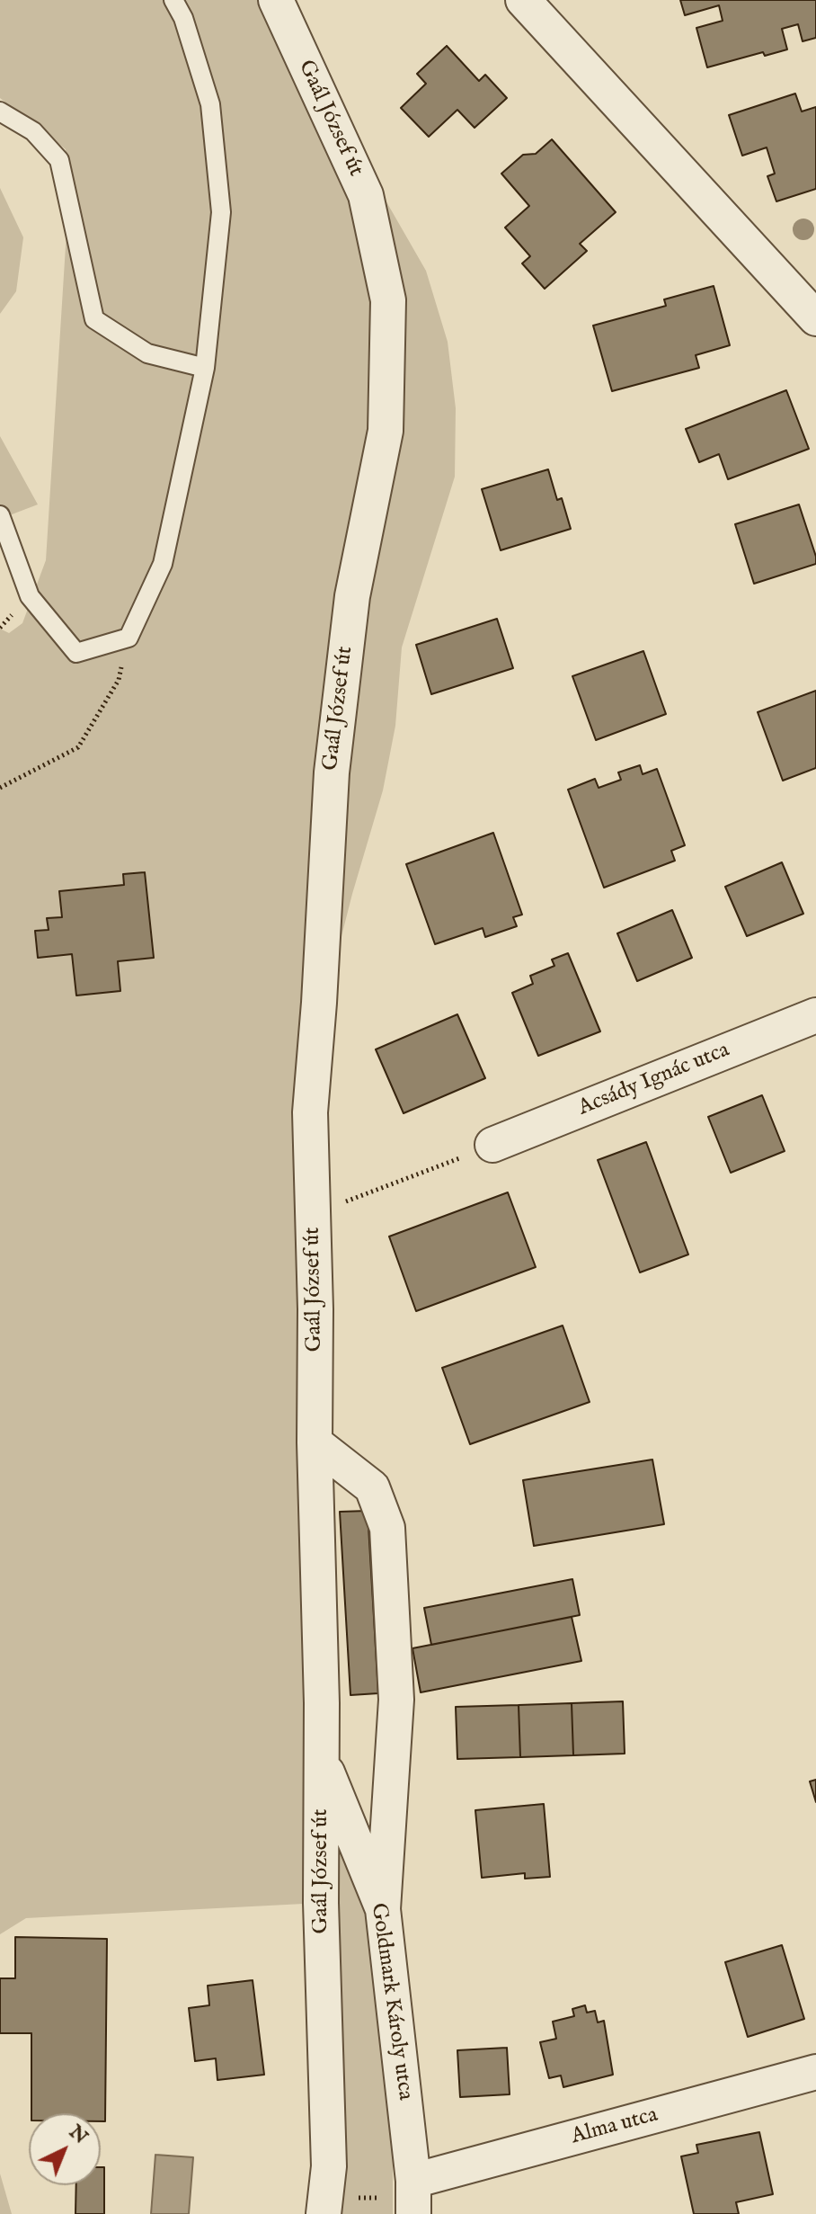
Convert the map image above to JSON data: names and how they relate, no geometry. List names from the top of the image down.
{
  "streets": {
    "street": [
      "Gaál József út",
      "Acsády Ignác utca",
      "Goldmark Károly utca",
      "Alma utca"
    ]
  },
  "crossings": [
    ["Gaál József út", "Goldmark Károly utca"],
    ["Goldmark Károly utca", "Alma utca"]
  ],
  "north": "top right"
}
